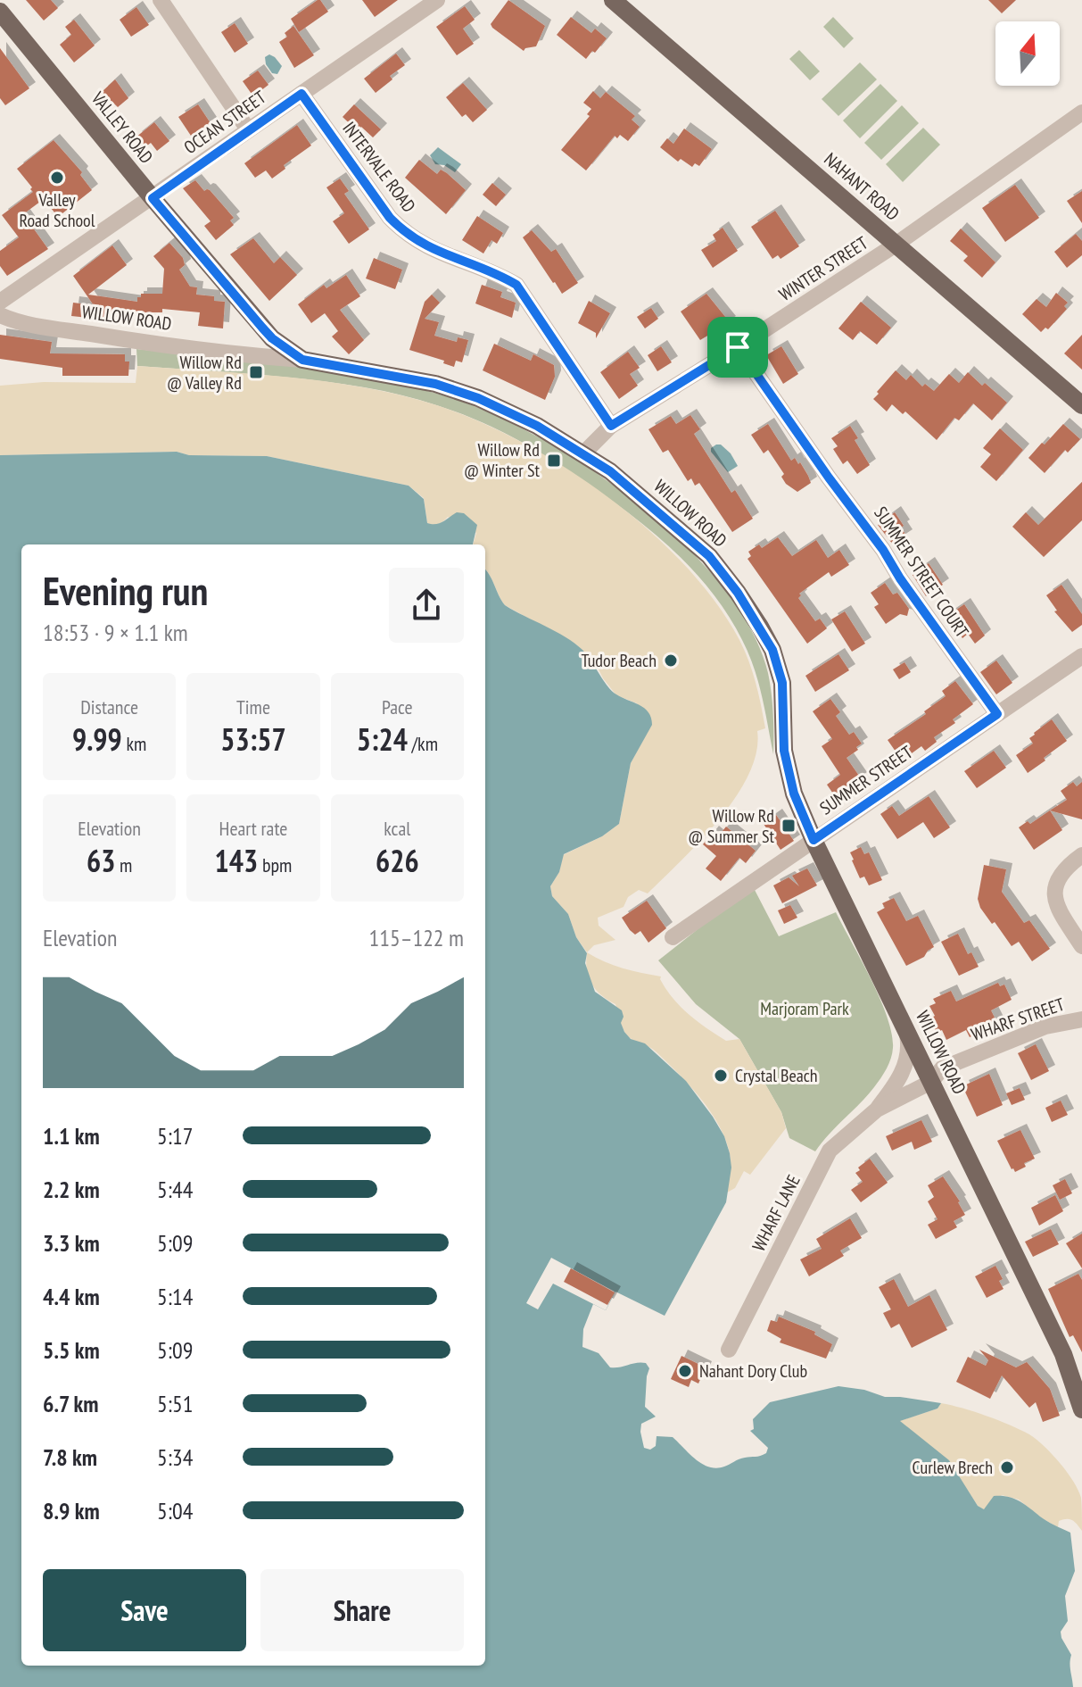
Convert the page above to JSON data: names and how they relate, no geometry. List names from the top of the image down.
{
  "streets": {
    "main road": ["VALLEY ROAD", "NAHANT ROAD", "WILLOW ROAD"],
    "street": [
      "OCEAN STREET",
      "INTERVALE ROAD",
      "WINTER STREET",
      "SUMMER STREET COURT",
      "SUMMER STREET",
      "WHARF STREET",
      "WHARF LANE"
    ]
  },
  "crossings": [
    ["OCEAN STREET", "VALLEY ROAD"],
    ["OCEAN STREET", "INTERVALE ROAD"],
    ["VALLEY ROAD", "WILLOW ROAD"],
    ["INTERVALE ROAD", "WINTER STREET"],
    ["NAHANT ROAD", "WINTER STREET"],
    ["WINTER STREET", "WILLOW ROAD"],
    ["WINTER STREET", "SUMMER STREET COURT"],
    ["WILLOW ROAD", "SUMMER STREET"],
    ["WILLOW ROAD", "WHARF STREET"],
    ["WILLOW ROAD", "WHARF LANE"],
    ["SUMMER STREET COURT", "SUMMER STREET"],
    ["WHARF STREET", "WHARF LANE"]
  ],
  "parks": ["Marjoram Park"],
  "places": {
    "other": [
      "Valley Road School",
      "Tudor Beach",
      "Crystal Beach",
      "Nahant Dory Club",
      "Curlew Brech"
    ],
    "transit": ["Willow Rd @ Valley Rd", "Willow Rd @ Winter St", "Willow Rd @ Summer St"]
  },
  "north": "top",
  "page": {
    "heading": ["Evening run", "18:53 · 9 × 1.1 km"],
    "stats": [
      ["Distance", "9.99 km"],
      ["Time", "53:57"],
      ["Pace", "5:24 /km"],
      ["Elevation", "63 m"],
      ["Heart rate", "143 bpm"],
      ["kcal", "626"]
    ],
    "chart": ["Elevation", "115–122 m"],
    "list": [
      {
        "name": "1.1 km",
        "note": "5:17"
      },
      {
        "name": "2.2 km",
        "note": "5:44"
      },
      {
        "name": "3.3 km",
        "note": "5:09"
      },
      {
        "name": "4.4 km",
        "note": "5:14"
      },
      {
        "name": "5.5 km",
        "note": "5:09"
      },
      {
        "name": "6.7 km",
        "note": "5:51"
      },
      {
        "name": "7.8 km",
        "note": "5:34"
      },
      {
        "name": "8.9 km",
        "note": "5:04"
      }
    ],
    "buttons": ["Save", "Share"]
  }
}
